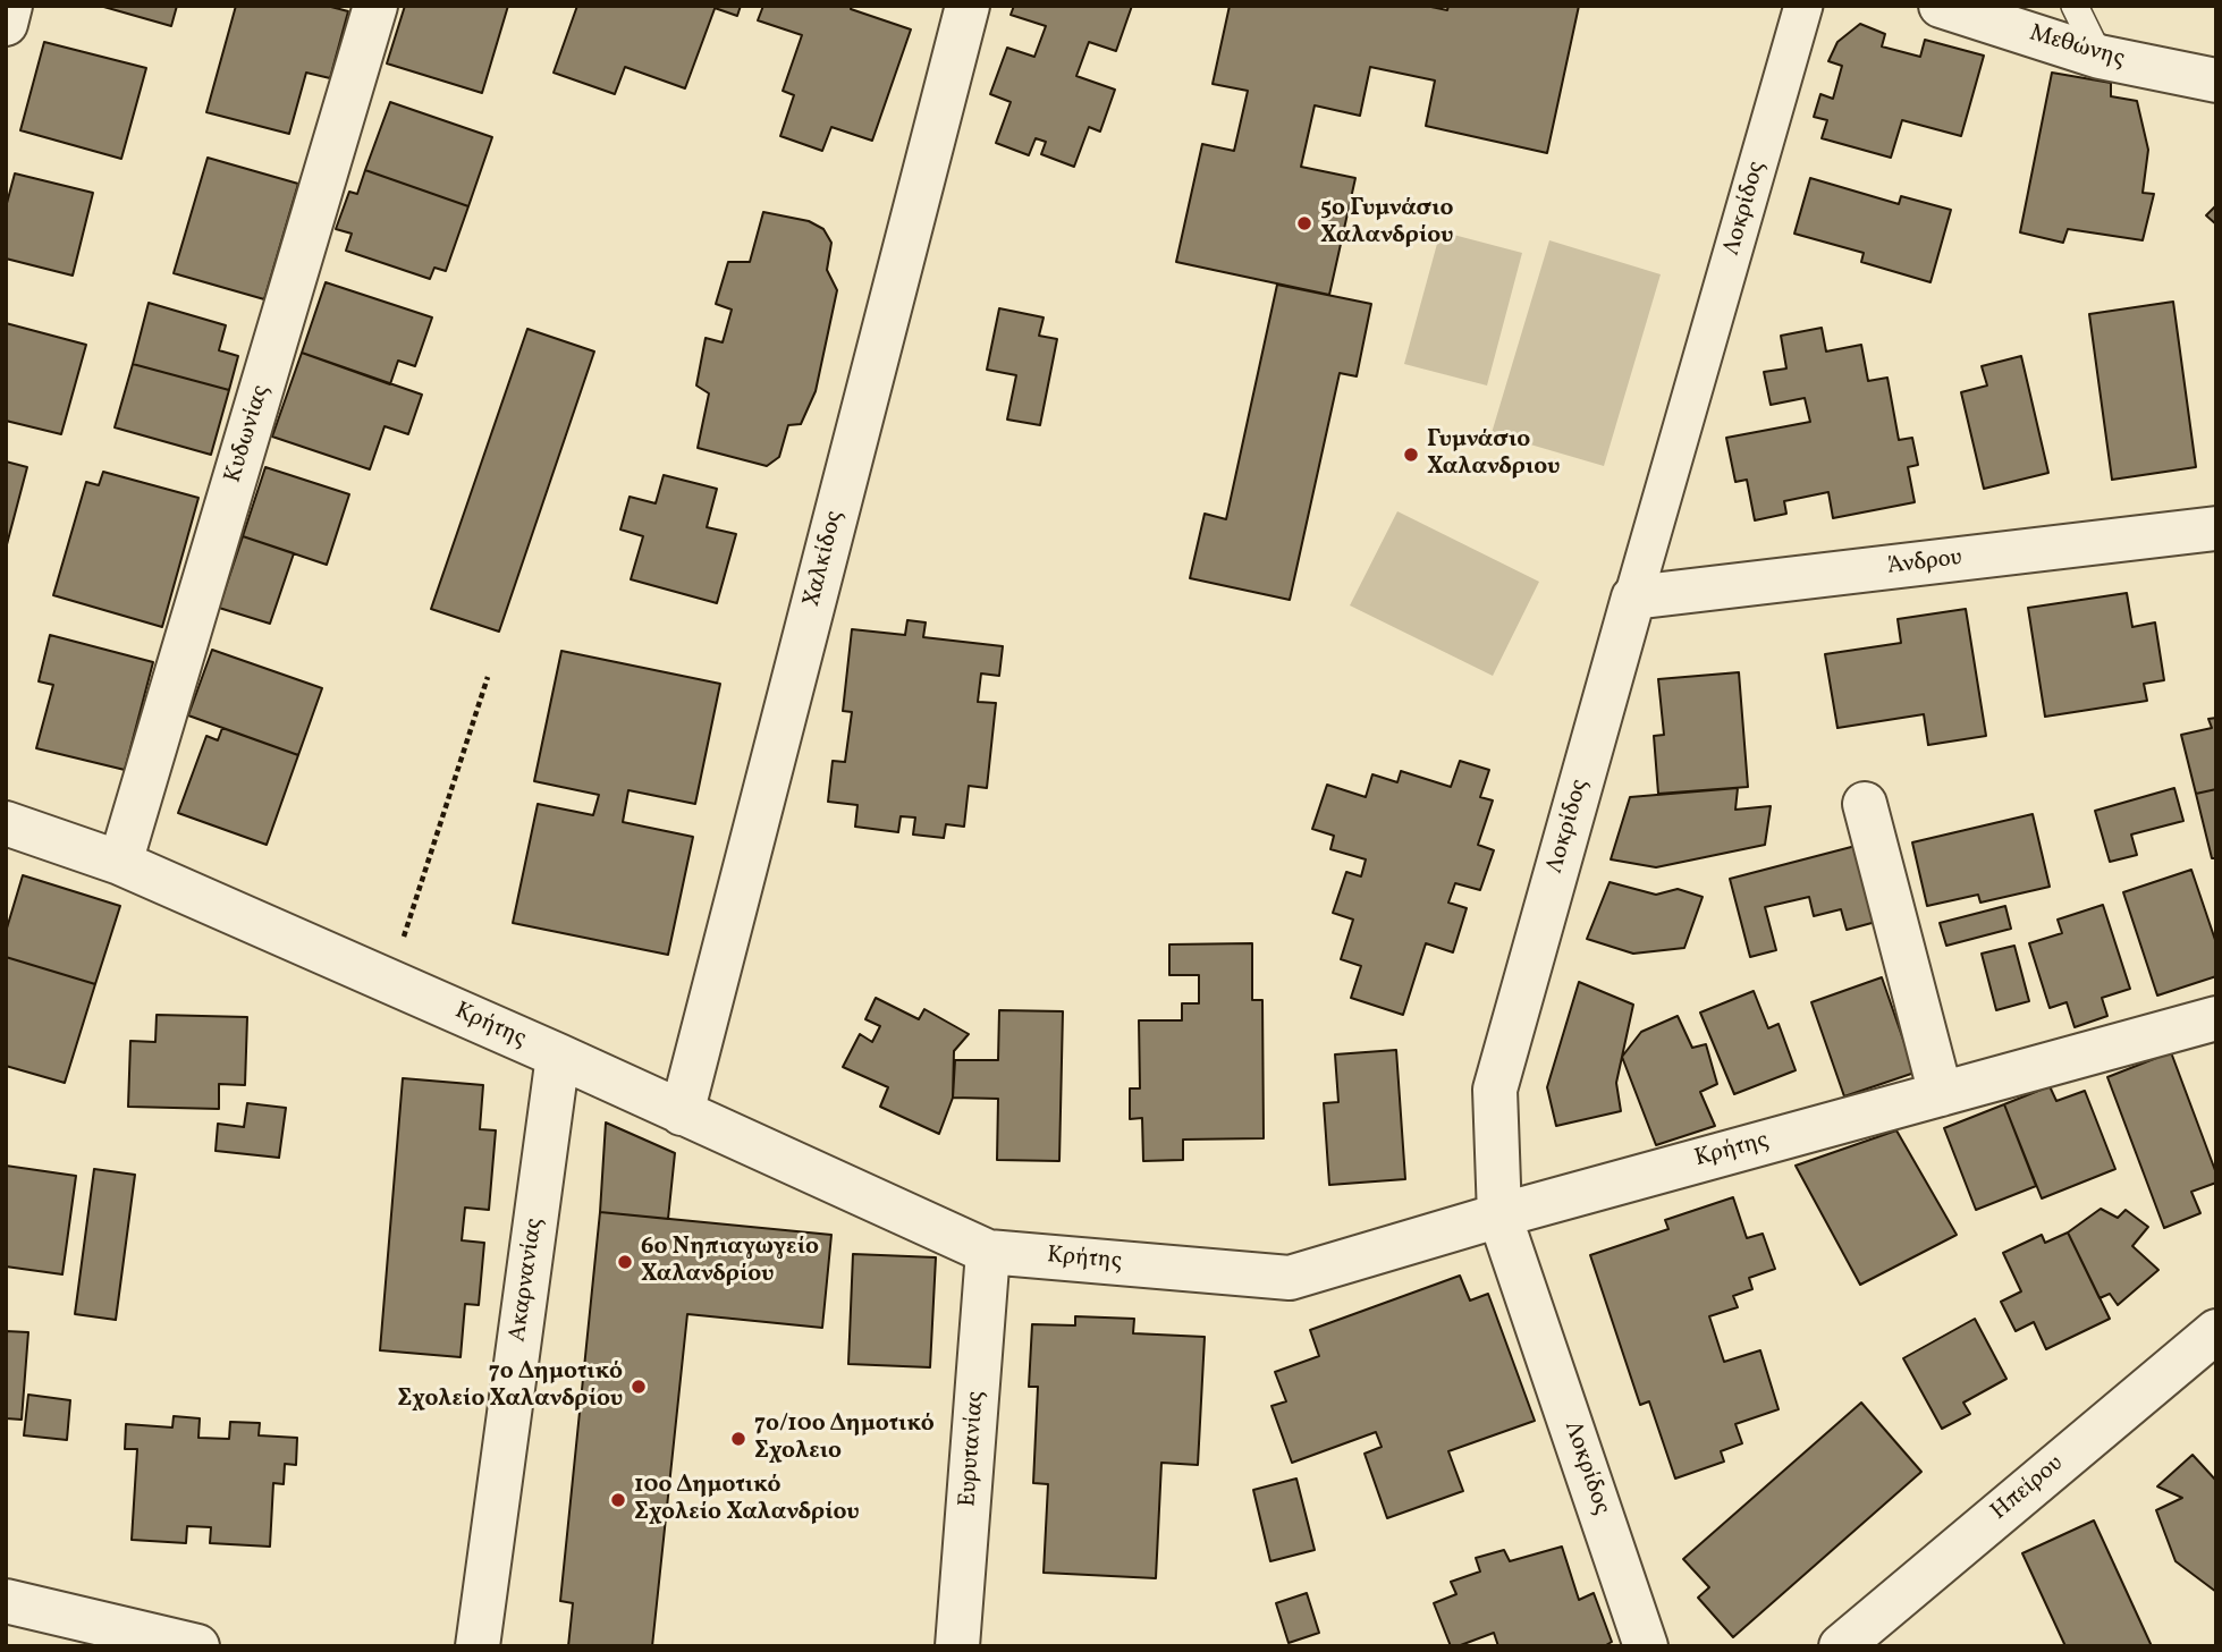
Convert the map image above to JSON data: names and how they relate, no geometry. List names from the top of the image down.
{
  "streets": {
    "street": [
      "Μεθώνης",
      "Λοκρίδος",
      "Κυδωνίας",
      "Χαλκίδος",
      "Άνδρου",
      "Κρήτης",
      "Ακαρνανίας",
      "Ευρυτανίας",
      "Ηπείρου"
    ]
  },
  "crossings": [
    ["Λοκρίδος", "Άνδρου"],
    ["Λοκρίδος", "Κρήτης"],
    ["Κυδωνίας", "Κρήτης"],
    ["Χαλκίδος", "Κρήτης"],
    ["Κρήτης", "Ακαρνανίας"],
    ["Κρήτης", "Ευρυτανίας"]
  ],
  "places": [
    "5ο Γυμνάσιο Χαλανδρίου",
    "Γυμνάσιο Χαλανδριου",
    "6ο Νηπιαγωγείο Χαλανδρίου",
    "7ο Δημοτικό Σχολείο Χαλανδρίου",
    "7ο/10ο Δημοτικό Σχολειο",
    "10ο Δημοτικό Σχολείο Χαλανδρίου"
  ]
}
